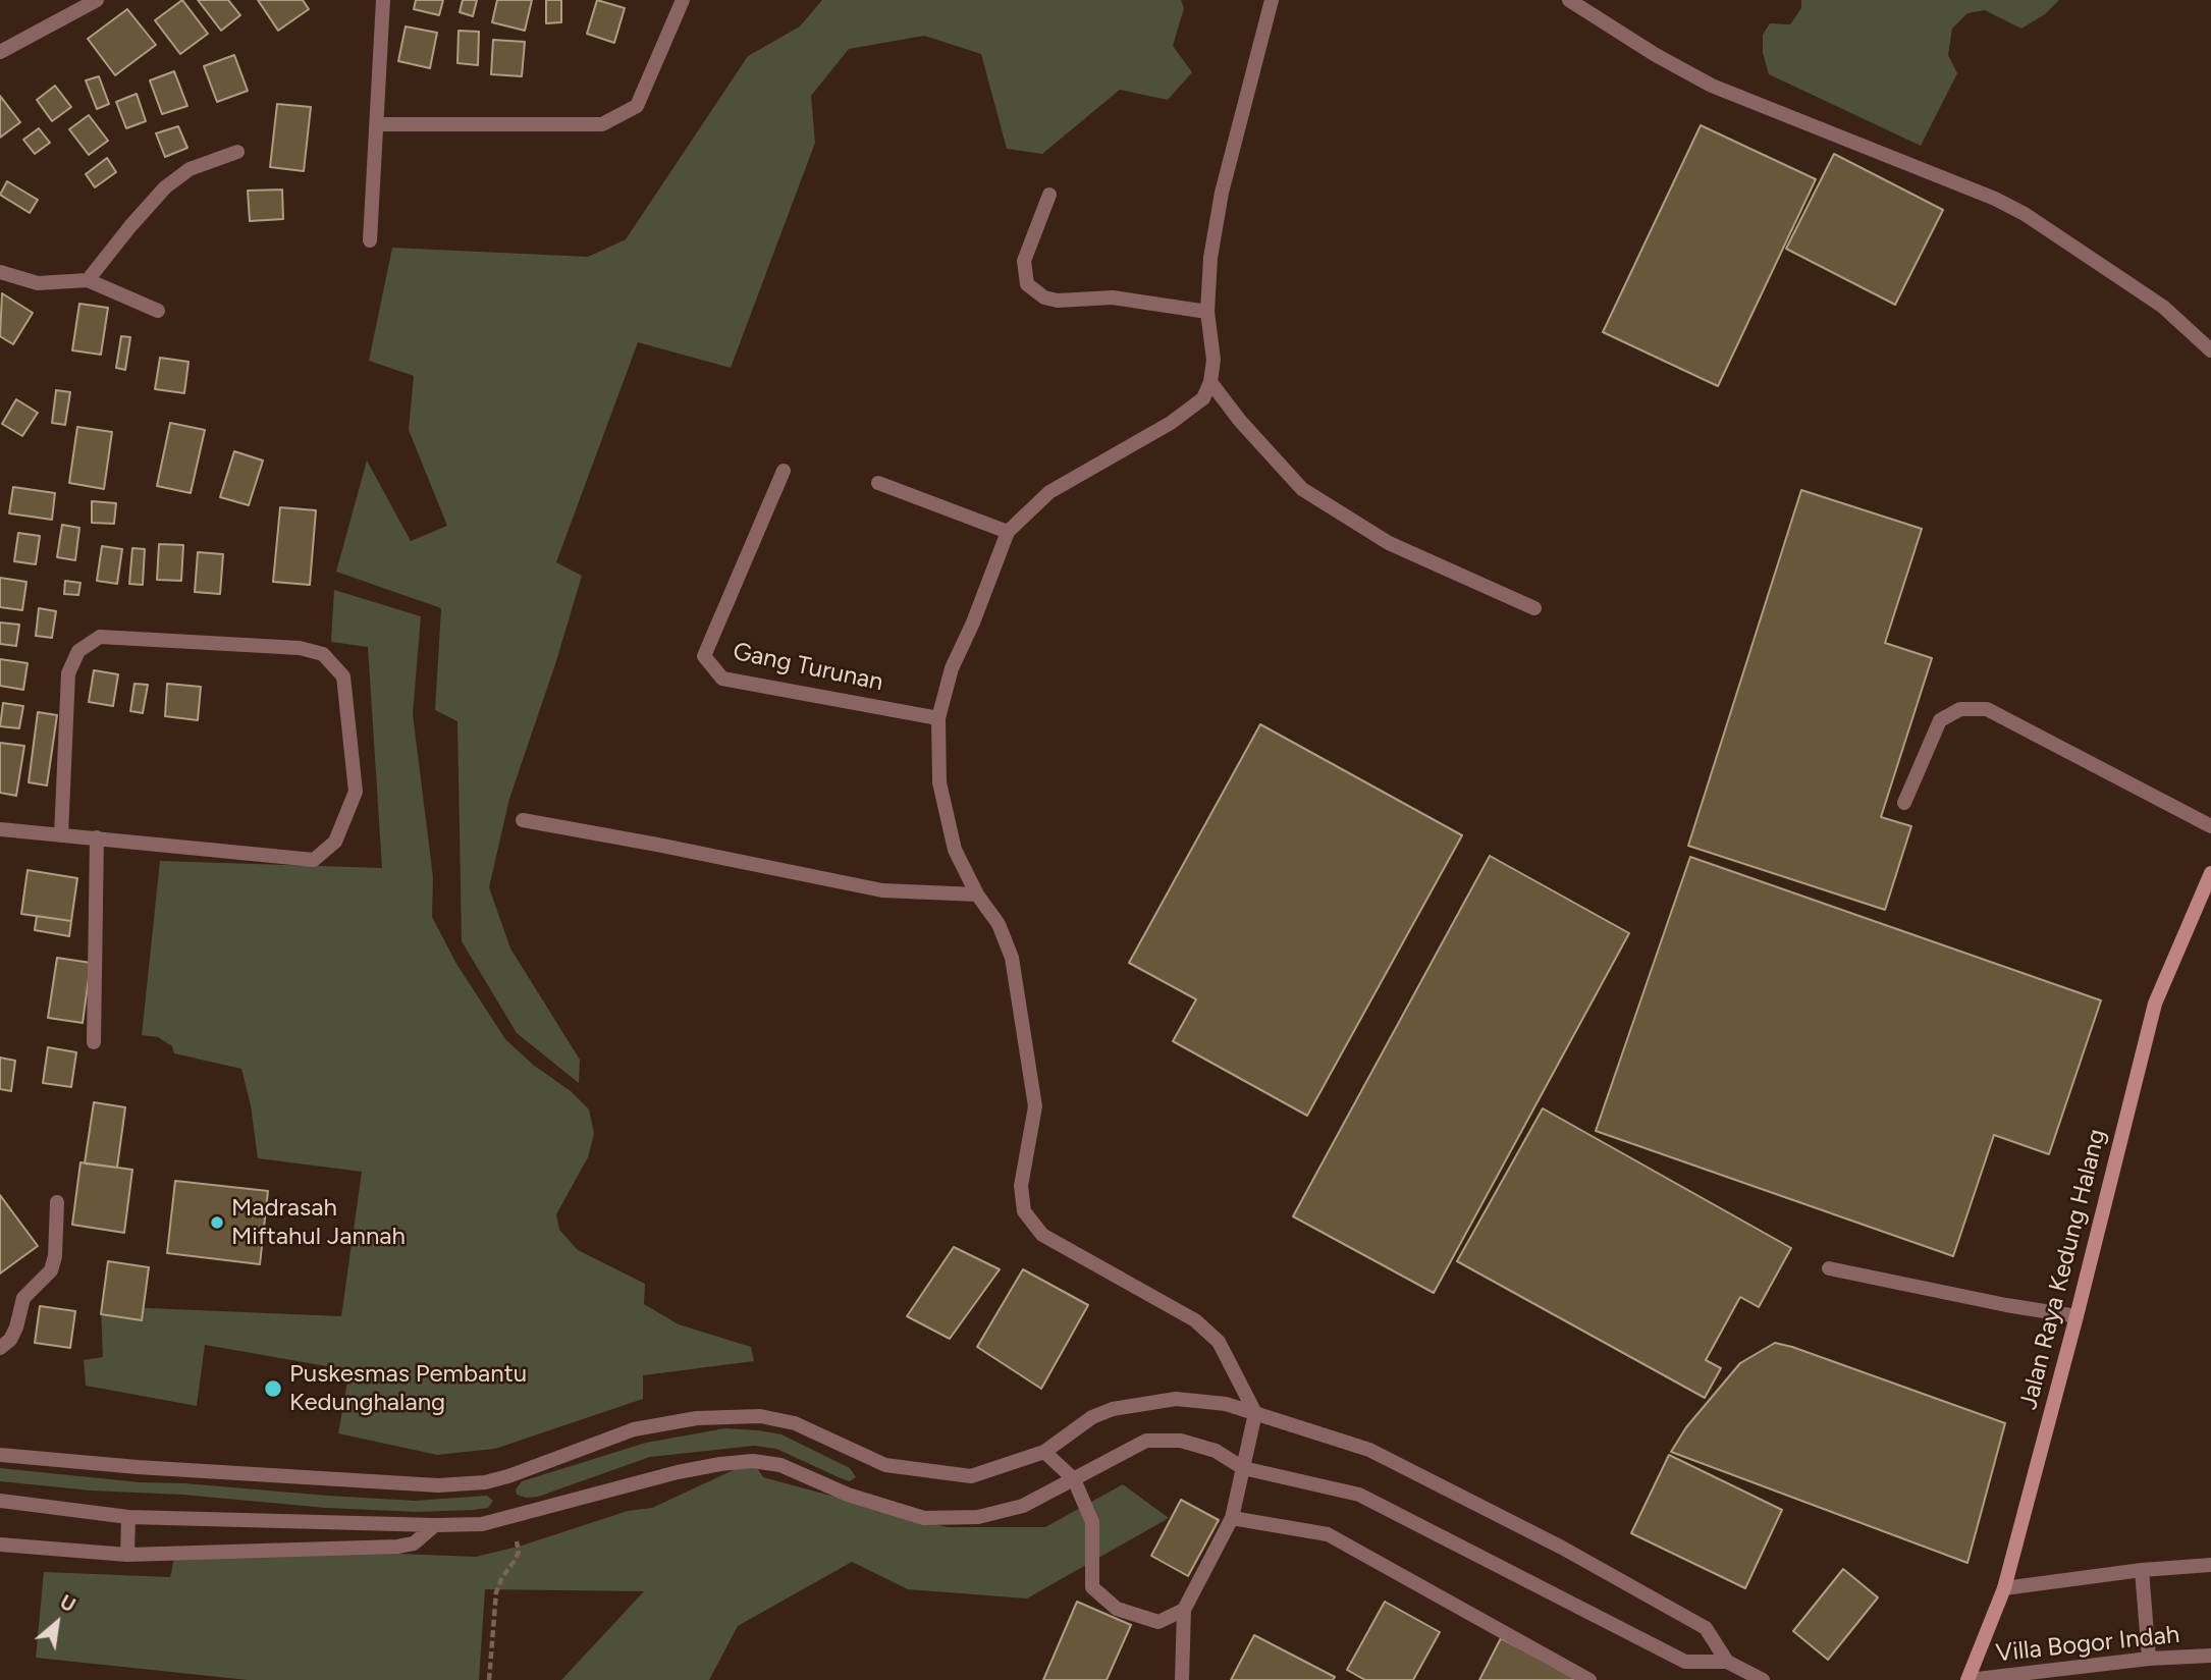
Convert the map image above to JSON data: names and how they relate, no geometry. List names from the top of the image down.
{
  "streets": {
    "main road": ["Jalan Raya Kedung Halang"],
    "street": ["Gang Turunan", "Villa Bogor Indah"]
  },
  "crossings": [
    ["Jalan Raya Kedung Halang", "Villa Bogor Indah"]
  ],
  "places": ["Madrasah Miftahul Jannah", "Puskesmas Pembantu Kedunghalang"],
  "north": "top right"
}
